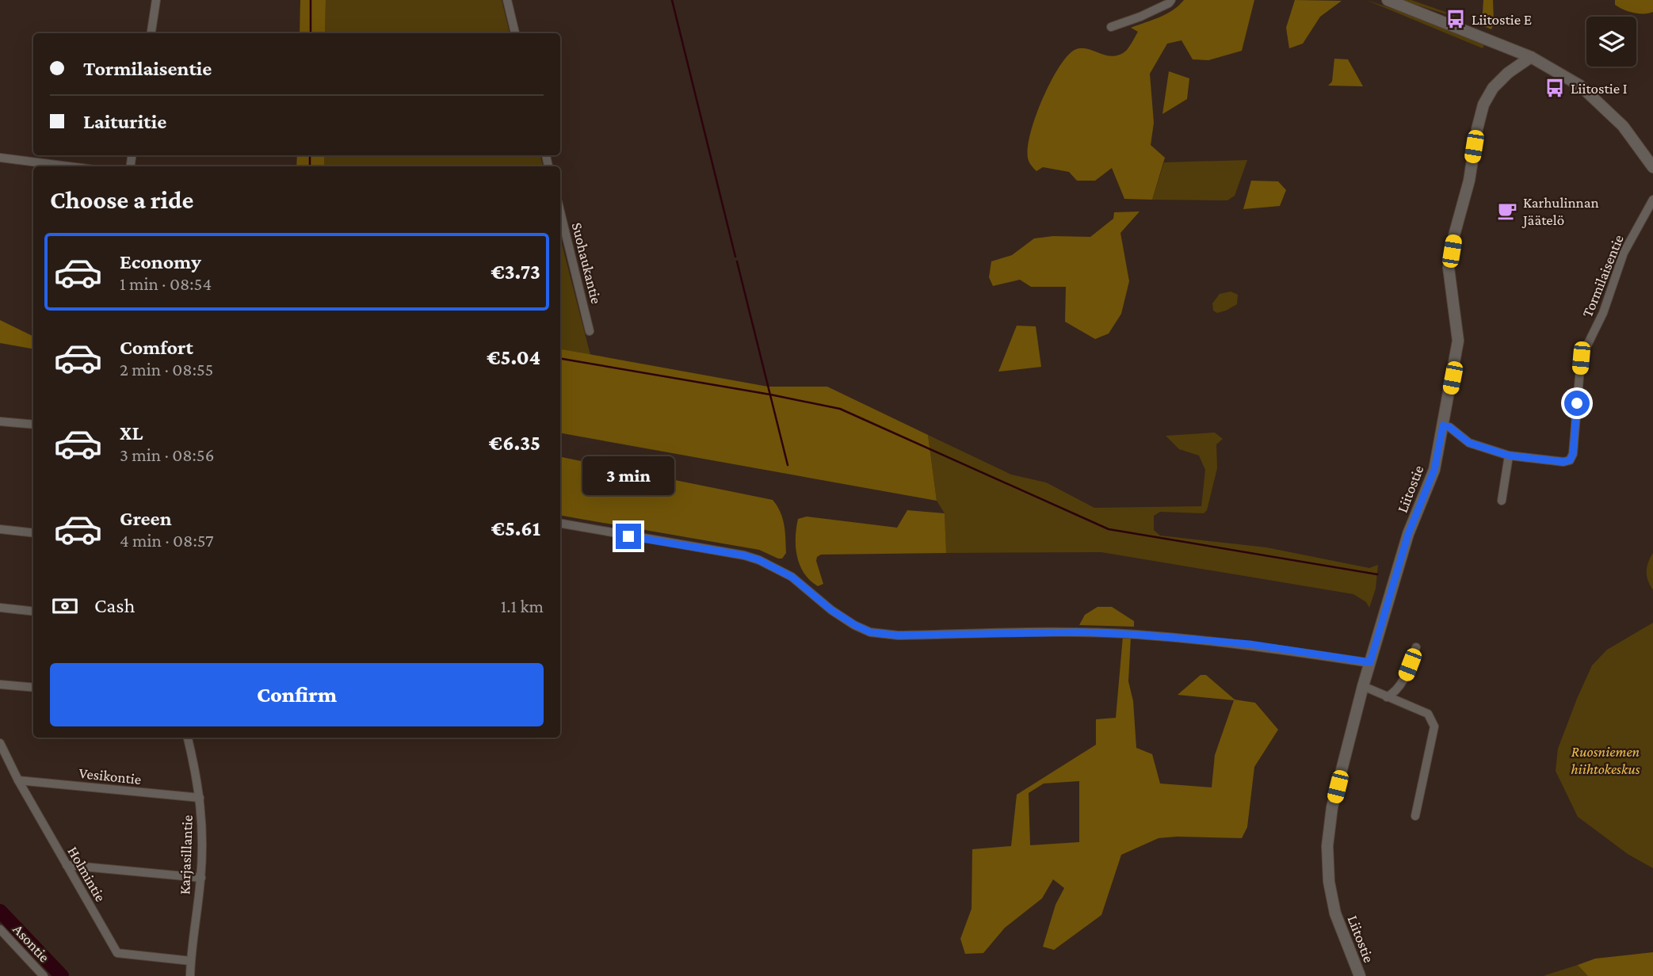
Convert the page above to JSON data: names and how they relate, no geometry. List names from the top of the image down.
{
  "streets": {
    "street": [
      "Suohaukantie",
      "Tormilaisentie",
      "Liitostie",
      "Vesikontie",
      "Karjasillantie",
      "Holmintie",
      "Asontie"
    ]
  },
  "crossings": [
    ["Tormilaisentie", "Liitostie"],
    ["Vesikontie", "Karjasillantie"],
    ["Vesikontie", "Holmintie"],
    ["Karjasillantie", "Holmintie"]
  ],
  "parks": ["Ruosniemen hiihtokeskus"],
  "places": {
    "bus stop": ["Liitostie E", "Liitostie I"],
    "cafe": ["Karhulinnan Jäätelö"]
  },
  "page": {
    "banner": ["Tormilaisentie", "Laituritie"],
    "heading": "Choose a ride",
    "list": [
      {
        "name": "Economy",
        "note": "1 min · 08:54",
        "value": "€3.73"
      },
      {
        "name": "Comfort",
        "note": "2 min · 08:55",
        "value": "€5.04"
      },
      {
        "name": "XL",
        "note": "3 min · 08:56",
        "value": "€6.35"
      },
      {
        "name": "Green",
        "note": "4 min · 08:57",
        "value": "€5.61"
      }
    ],
    "bubble": "3 min",
    "pay": ["Cash", "1.1 km"],
    "buttons": "Confirm"
  }
}
